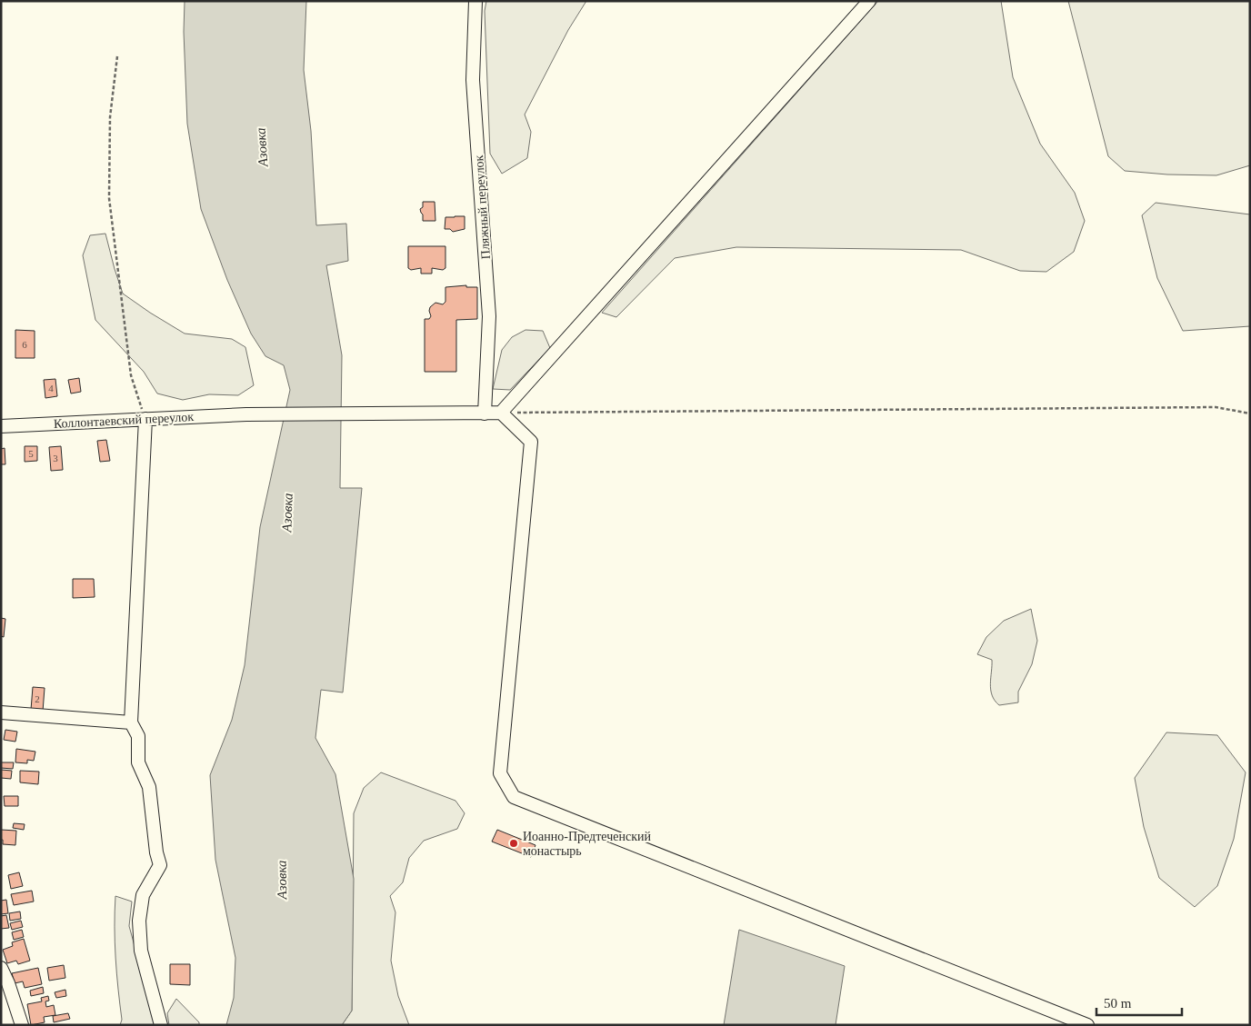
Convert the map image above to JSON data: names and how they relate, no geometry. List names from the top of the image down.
{
  "streets": {
    "street": ["Пляжный переулок", "Коллонтаевский переулок"]
  },
  "crossings": [
    ["Пляжный переулок", "Коллонтаевский переулок"]
  ],
  "water": ["Азовка"],
  "places": ["Иоанно-Предтеченский монастырь"],
  "house_numbers": [
    "6",
    "4",
    "5",
    "3",
    "2"
  ],
  "scale_bar": "50 m"
}
